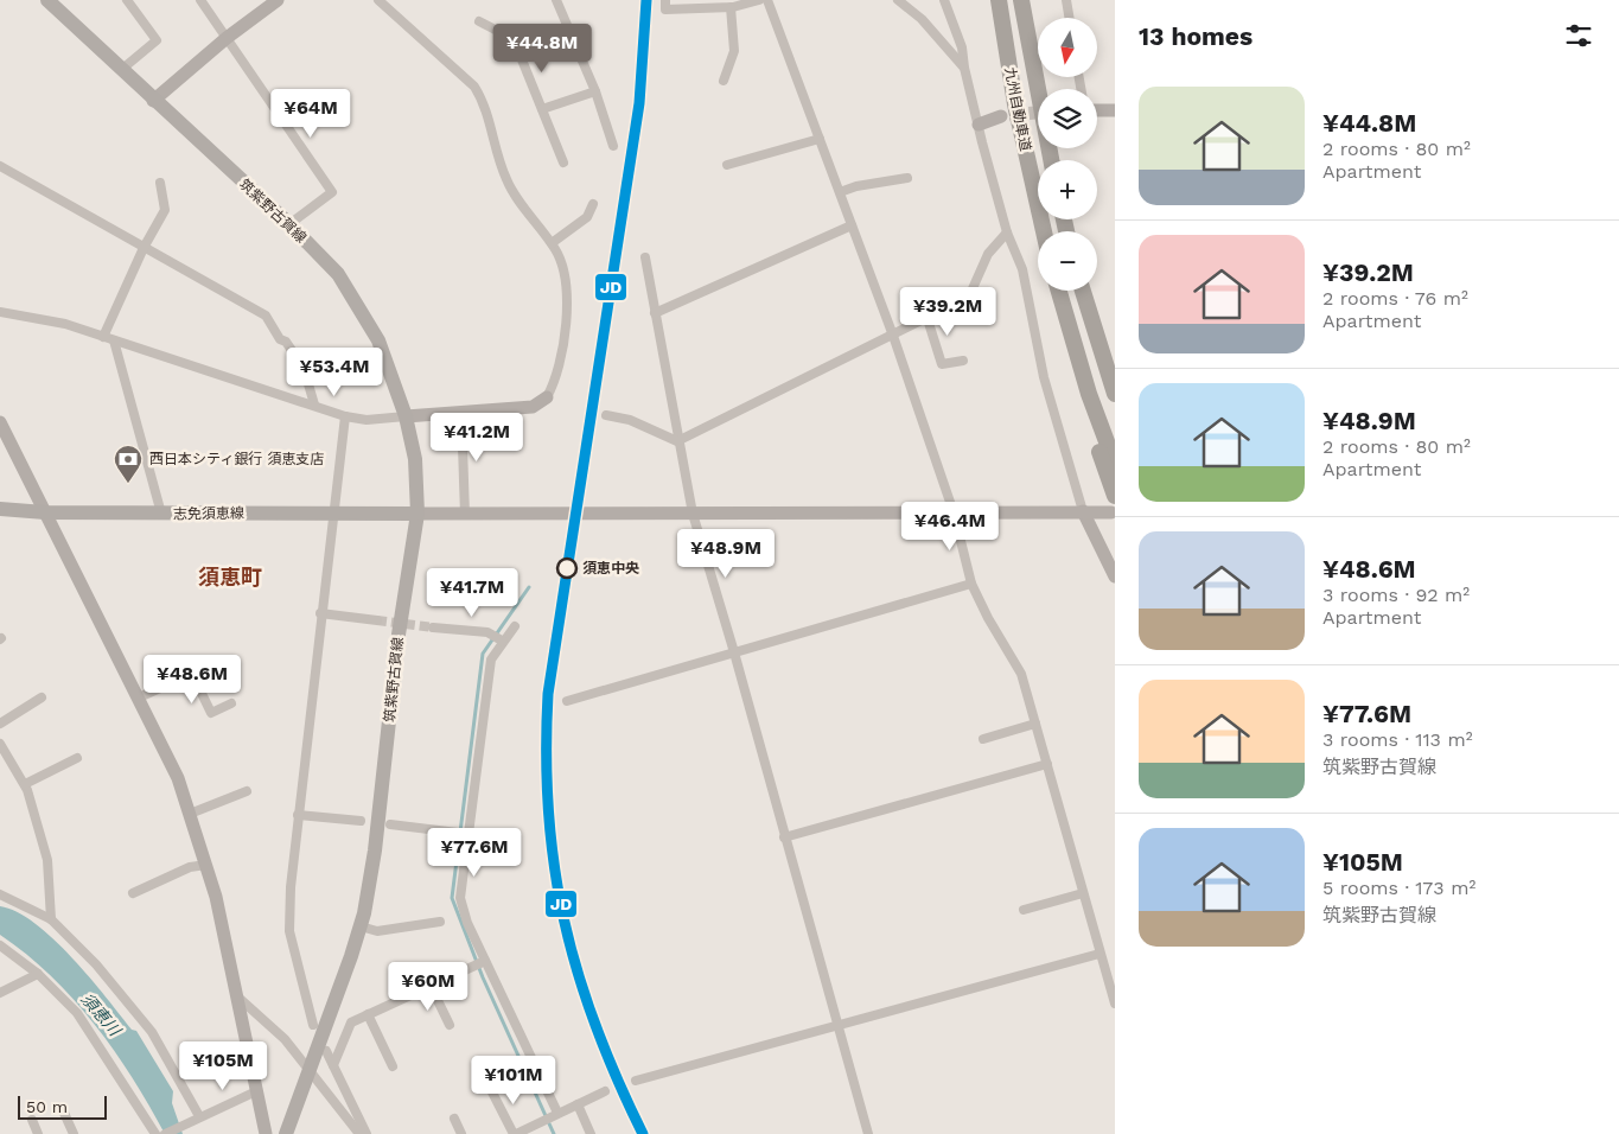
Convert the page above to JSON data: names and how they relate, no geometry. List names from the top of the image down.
{
  "streets": {
    "highway": ["九州自動車道"],
    "main road": ["筑紫野古賀線", "志免須恵線"]
  },
  "crossings": [
    ["筑紫野古賀線", "志免須恵線"]
  ],
  "districts": ["須恵町"],
  "water": ["須恵川"],
  "places": {
    "bank": ["西日本シティ銀行 須恵支店"],
    "other": ["須恵中央"]
  },
  "lines": ["transit line JD"],
  "scale_bar": "50 m",
  "north": "bottom",
  "page": {
    "heading": "13 homes",
    "map_buttons": ["+", "−"],
    "price": [
      "¥44.8M",
      "¥64M",
      "¥39.2M",
      "¥53.4M",
      "¥41.2M",
      "¥46.4M",
      "¥48.9M",
      "¥41.7M",
      "¥48.6M",
      "¥77.6M",
      "¥60M",
      "¥105M",
      "¥101M"
    ],
    "list": [
      {
        "name": "¥44.8M",
        "note": "2 rooms · 80 m² · Apartment"
      },
      {
        "name": "¥39.2M",
        "note": "2 rooms · 76 m² · Apartment"
      },
      {
        "name": "¥48.9M",
        "note": "2 rooms · 80 m² · Apartment"
      },
      {
        "name": "¥48.6M",
        "note": "3 rooms · 92 m² · Apartment"
      },
      {
        "name": "¥77.6M",
        "note": "3 rooms · 113 m² · 筑紫野古賀線"
      },
      {
        "name": "¥105M",
        "note": "5 rooms · 173 m² · 筑紫野古賀線"
      }
    ],
    "scale": "50 m"
  }
}
